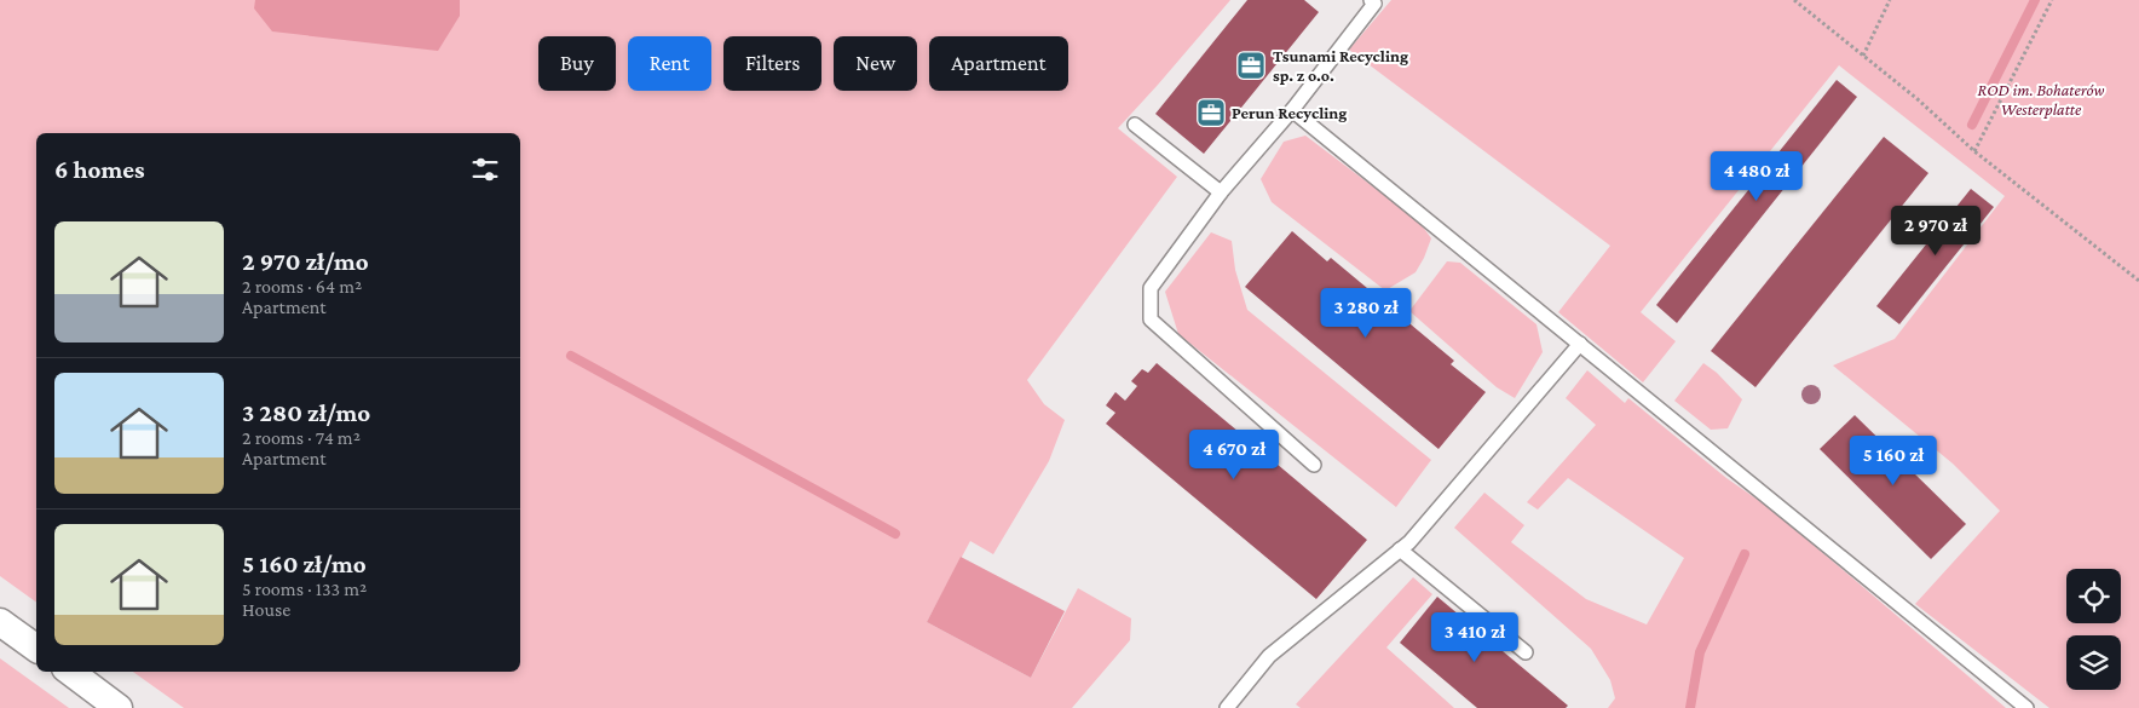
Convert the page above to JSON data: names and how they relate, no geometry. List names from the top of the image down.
{
  "parks": ["ROD im. Bohaterów Westerplatte"],
  "places": {
    "office": ["Tsunami Recycling sp. z o.o.", "Perun Recycling"]
  },
  "page": {
    "chip": [
      "Buy",
      "Rent",
      "Filters",
      "New",
      "Apartment"
    ],
    "heading": "6 homes",
    "price": [
      "4 480 zł",
      "2 970 zł",
      "3 280 zł",
      "4 670 zł",
      "5 160 zł",
      "3 410 zł"
    ],
    "list": [
      {
        "name": "2 970 zł/mo",
        "note": "2 rooms · 64 m² · Apartment"
      },
      {
        "name": "3 280 zł/mo",
        "note": "2 rooms · 74 m² · Apartment"
      },
      {
        "name": "5 160 zł/mo",
        "note": "5 rooms · 133 m² · House"
      }
    ]
  }
}
